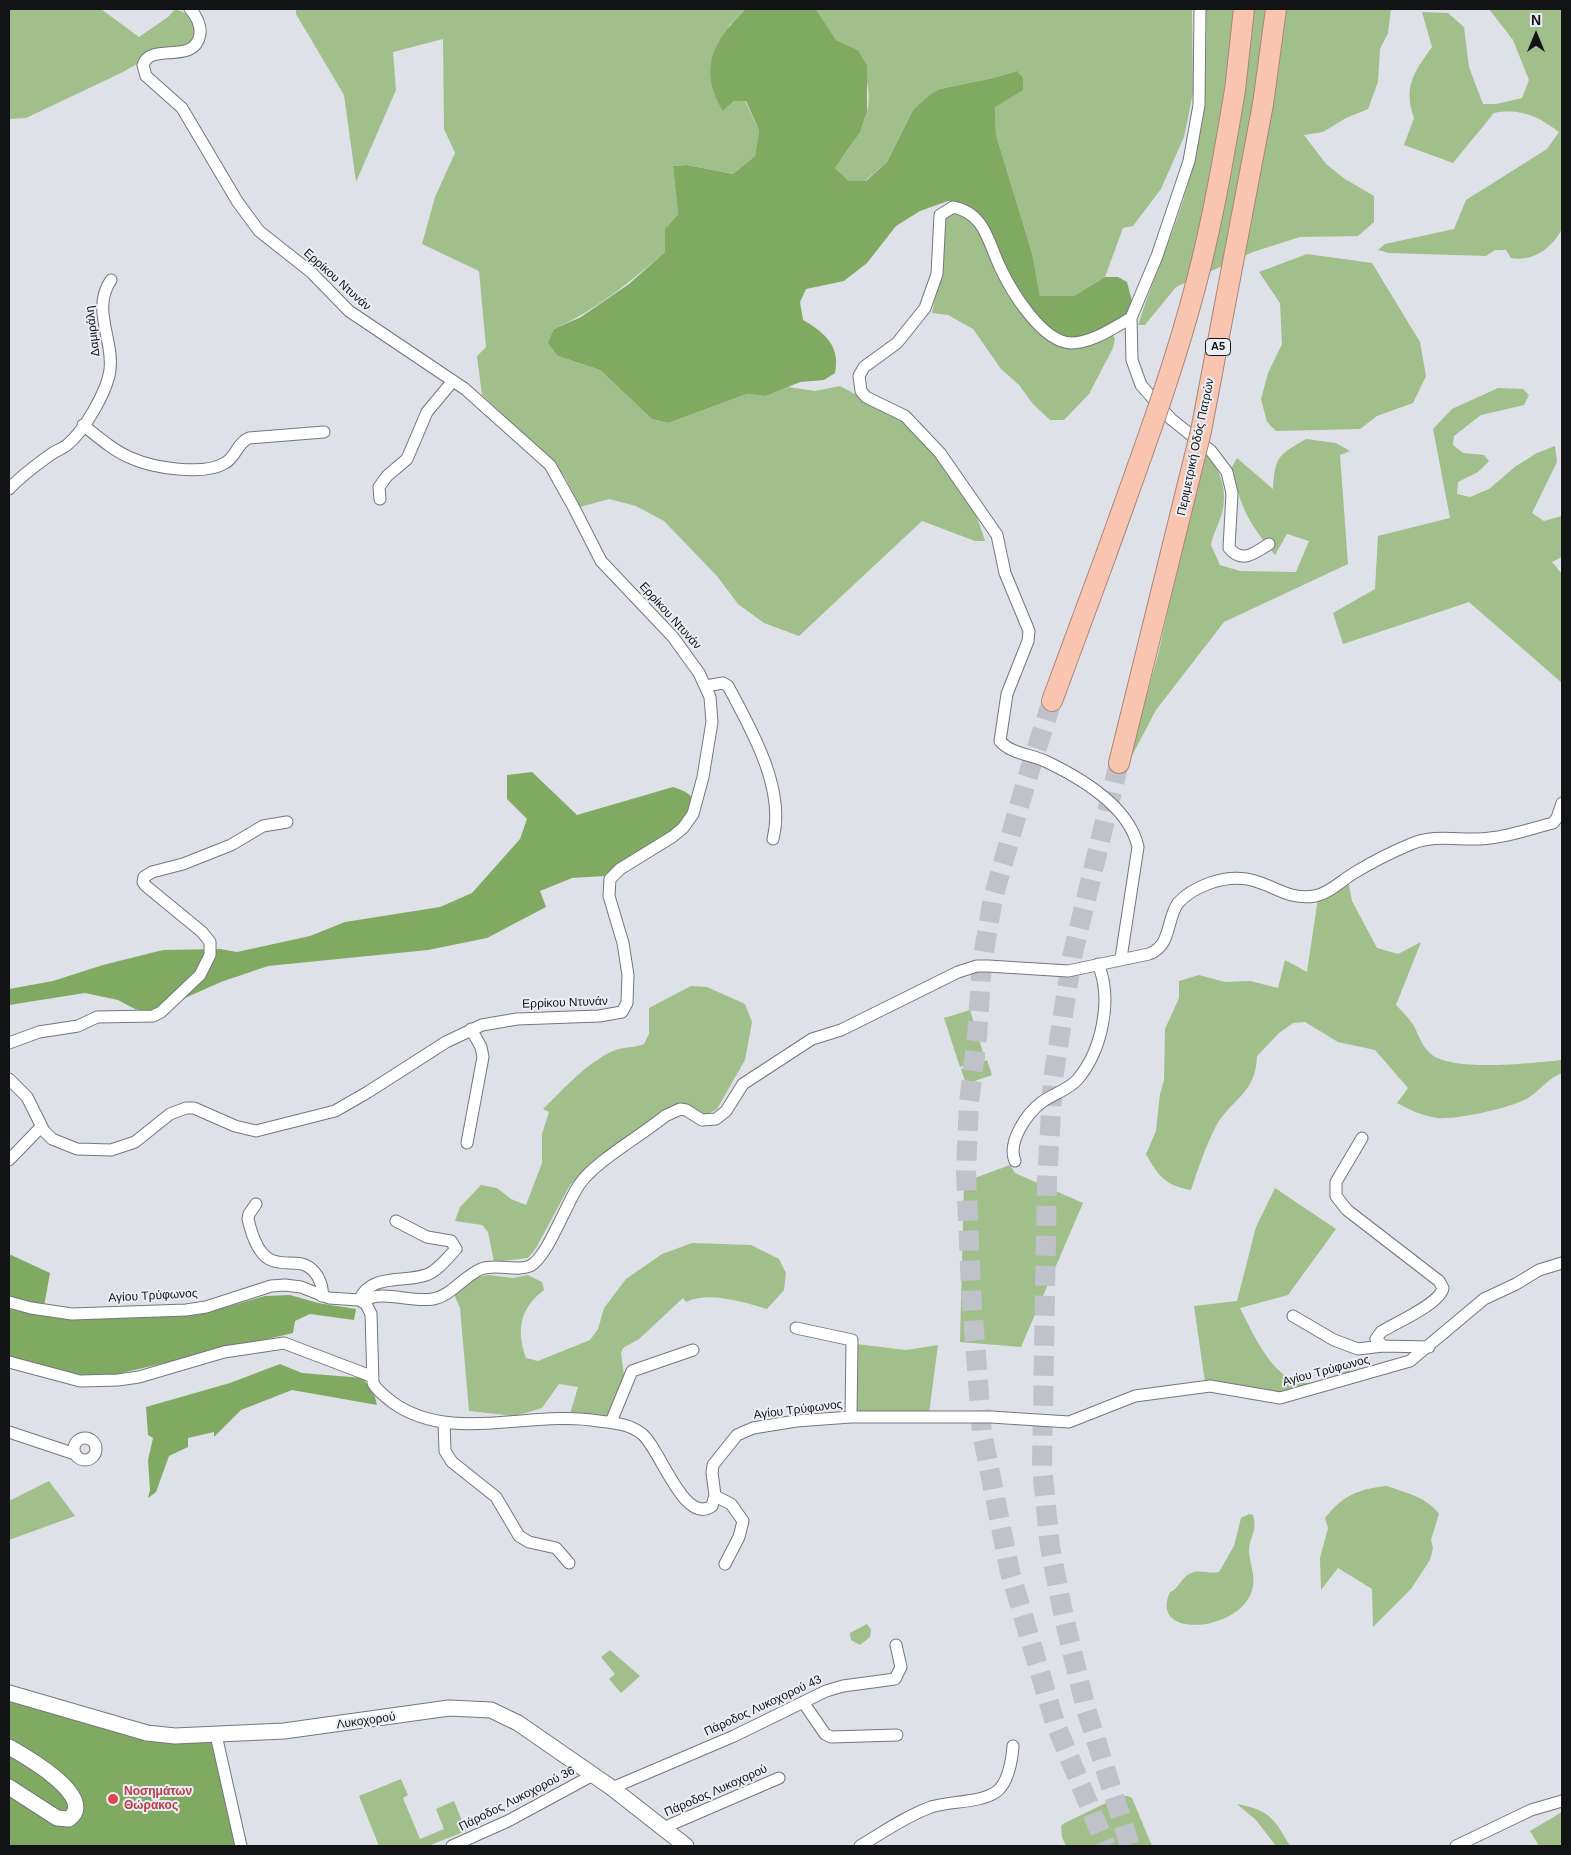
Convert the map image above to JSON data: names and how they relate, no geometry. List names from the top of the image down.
{
  "streets": {
    "highway": ["Α5", "Περιμετρική Οδός Πατρών"],
    "street": [
      "Ερρίκου Ντυνάν",
      "Δαμιράλη",
      "Αγίου Τρύφωνος",
      "Πάροδος Λυκοχορού 43",
      "Λυκοχορού",
      "Πάροδος Λυκοχορού",
      "Πάροδος Λυκοχορού 36"
    ]
  },
  "crossings": [
    ["Πάροδος Λυκοχορού 43", "Λυκοχορού"],
    ["Λυκοχορού", "Πάροδος Λυκοχορού"],
    ["Λυκοχορού", "Πάροδος Λυκοχορού 36"]
  ],
  "places": ["Νοσημάτων Θώρακος"],
  "north": "top"
}
